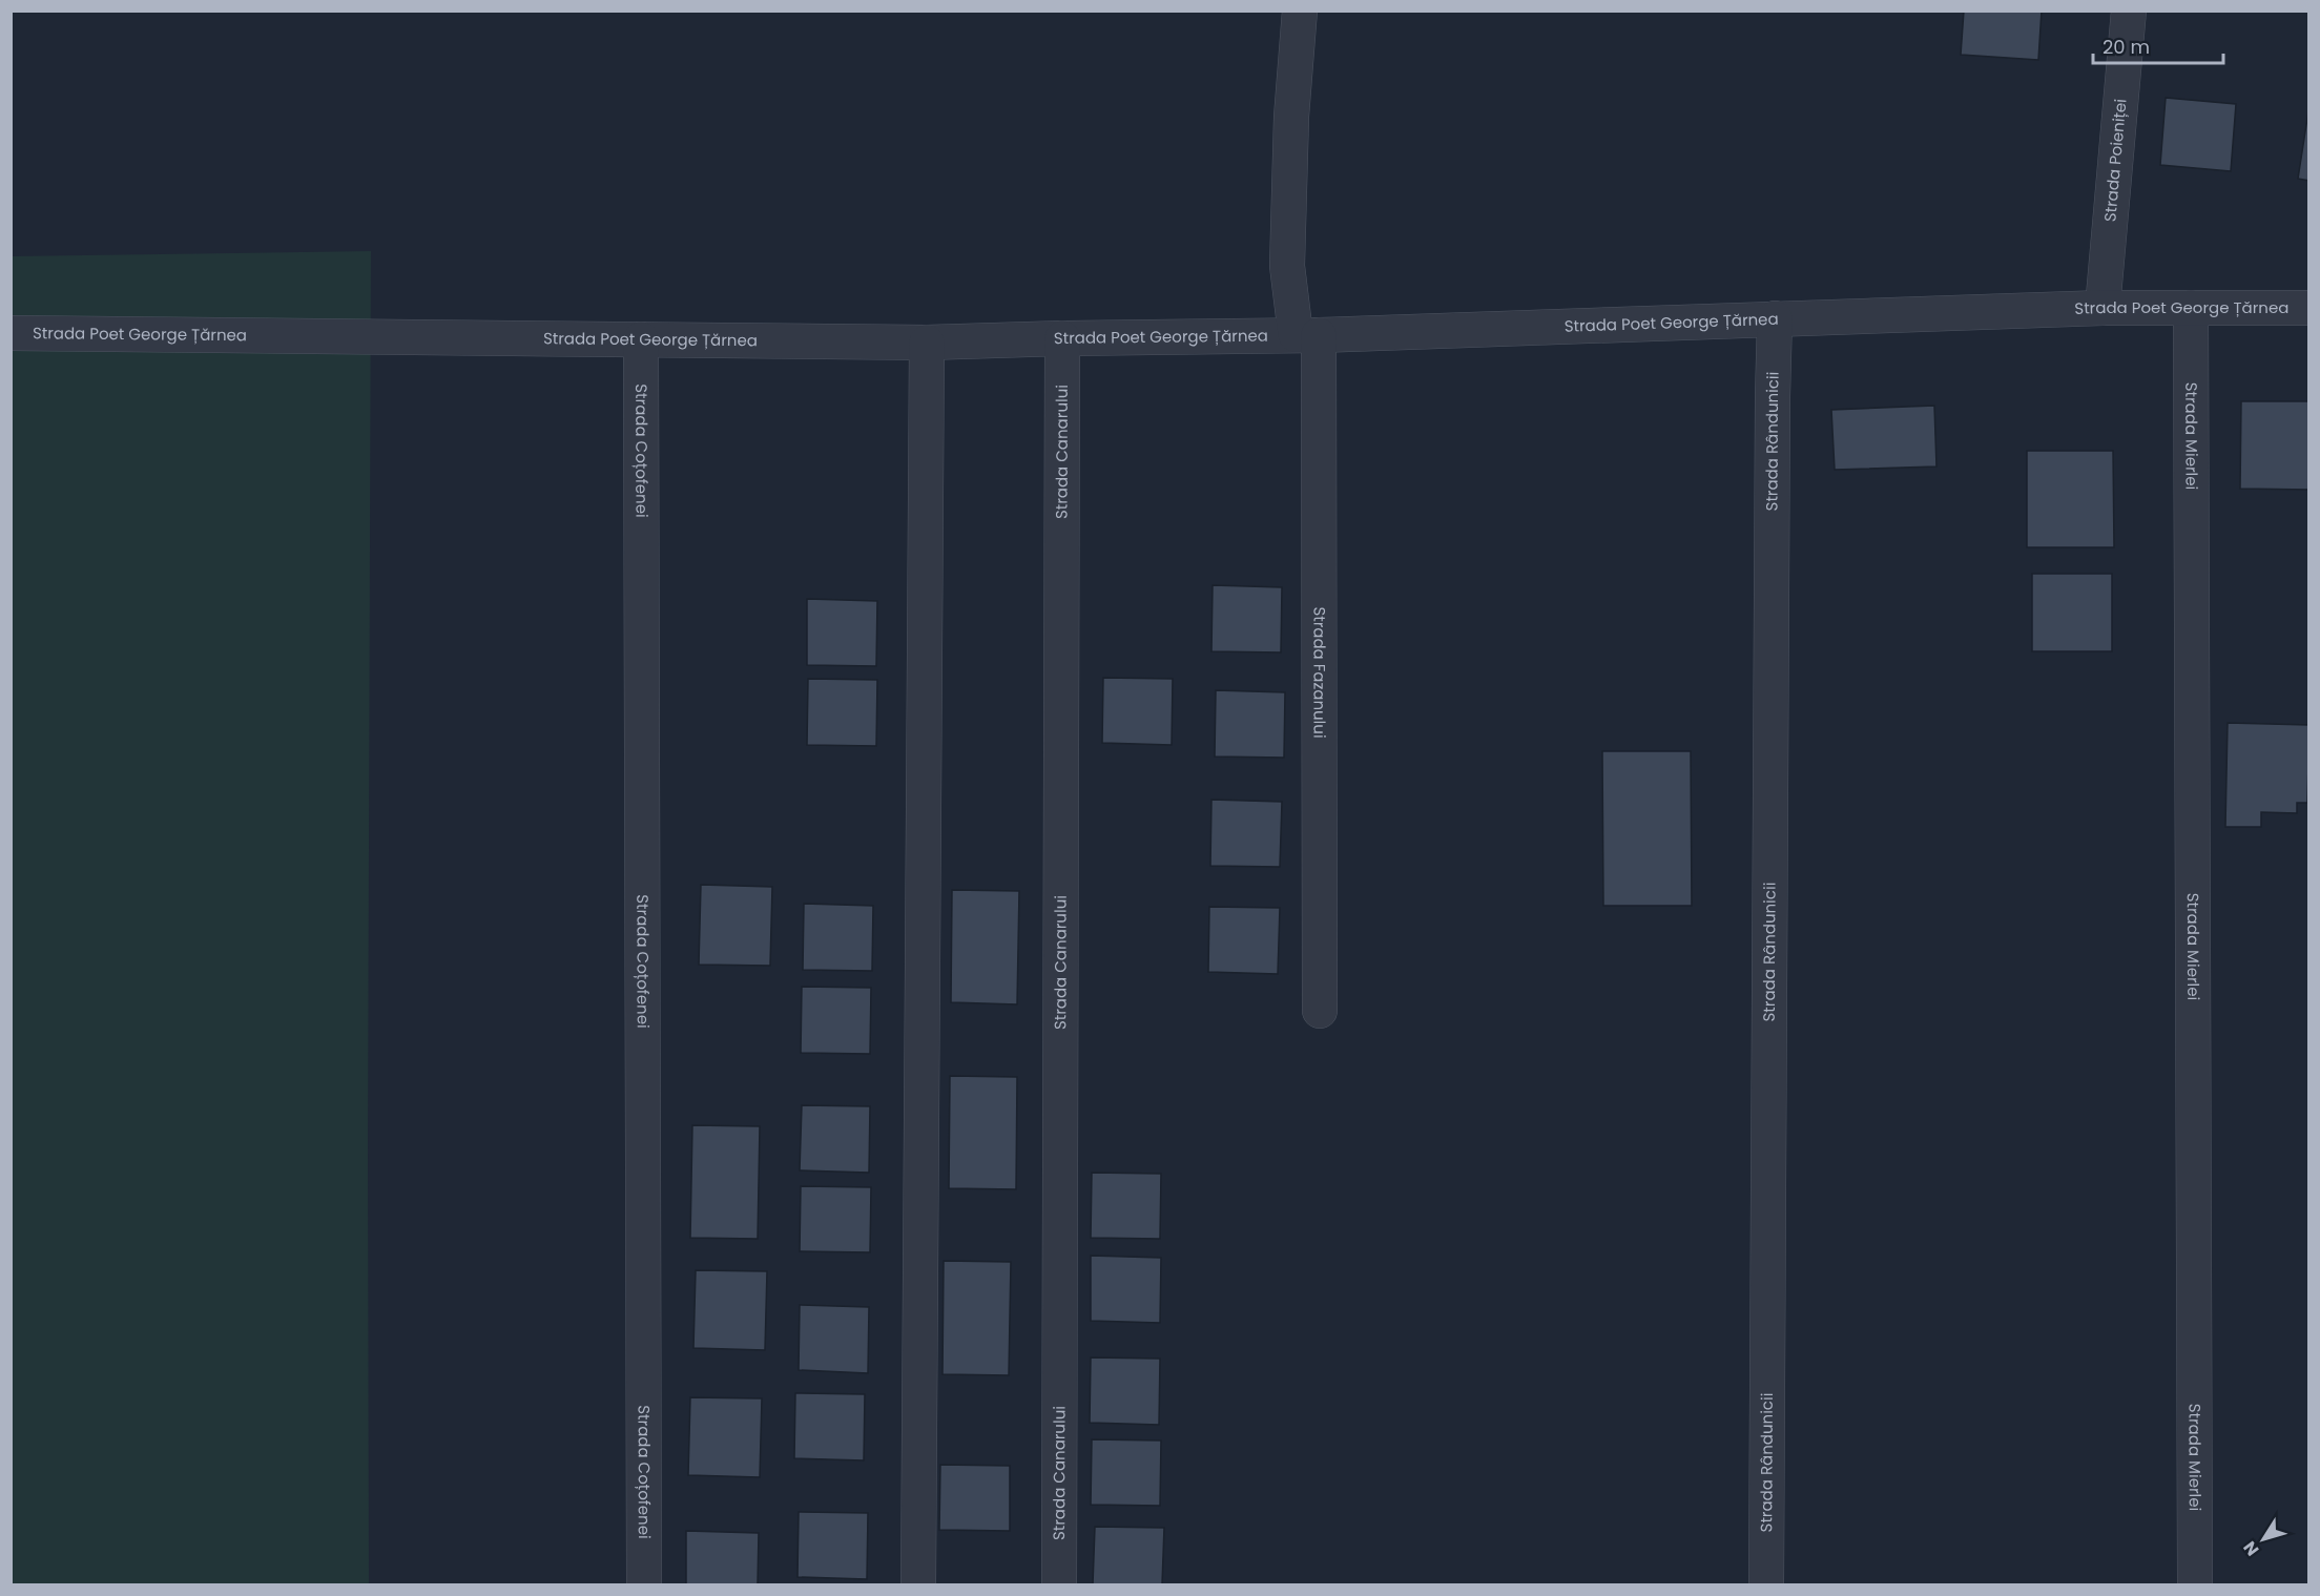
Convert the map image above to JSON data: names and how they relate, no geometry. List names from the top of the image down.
{
  "streets": {
    "street": [
      "Strada Poieniței",
      "Strada Poet George Țărnea",
      "Strada Mierlei",
      "Strada Rândunicii",
      "Strada Canarului",
      "Strada Coțofenei",
      "Strada Fazanului"
    ]
  },
  "crossings": [
    ["Strada Poieniței", "Strada Poet George Țărnea"],
    ["Strada Poet George Țărnea", "Strada Mierlei"],
    ["Strada Poet George Țărnea", "Strada Rândunicii"],
    ["Strada Poet George Țărnea", "Strada Canarului"],
    ["Strada Poet George Țărnea", "Strada Coțofenei"],
    ["Strada Poet George Țărnea", "Strada Fazanului"]
  ],
  "scale_bar": "20 m",
  "north": "bottom left"
}
